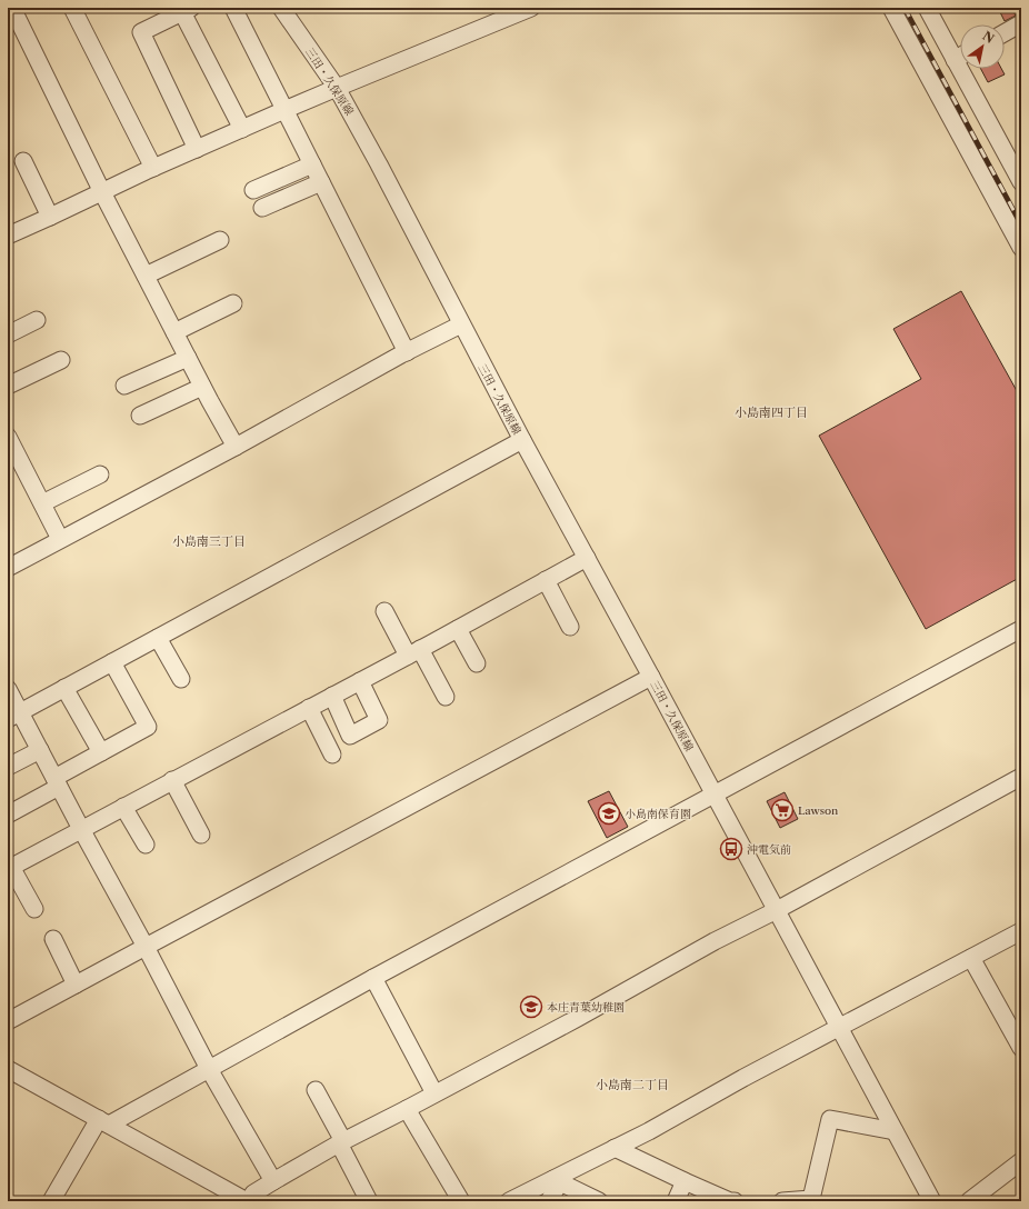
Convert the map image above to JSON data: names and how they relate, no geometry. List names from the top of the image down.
{
  "streets": {
    "street": ["三田・久保原線"]
  },
  "districts": ["小島南四丁目", "小島南三丁目", "小島南二丁目"],
  "places": {
    "supermarket": ["Lawson"],
    "school or university": ["小島南保育園", "本庄青葉幼稚園"],
    "bus stop": ["沖電気前"]
  },
  "north": "top right"
}
